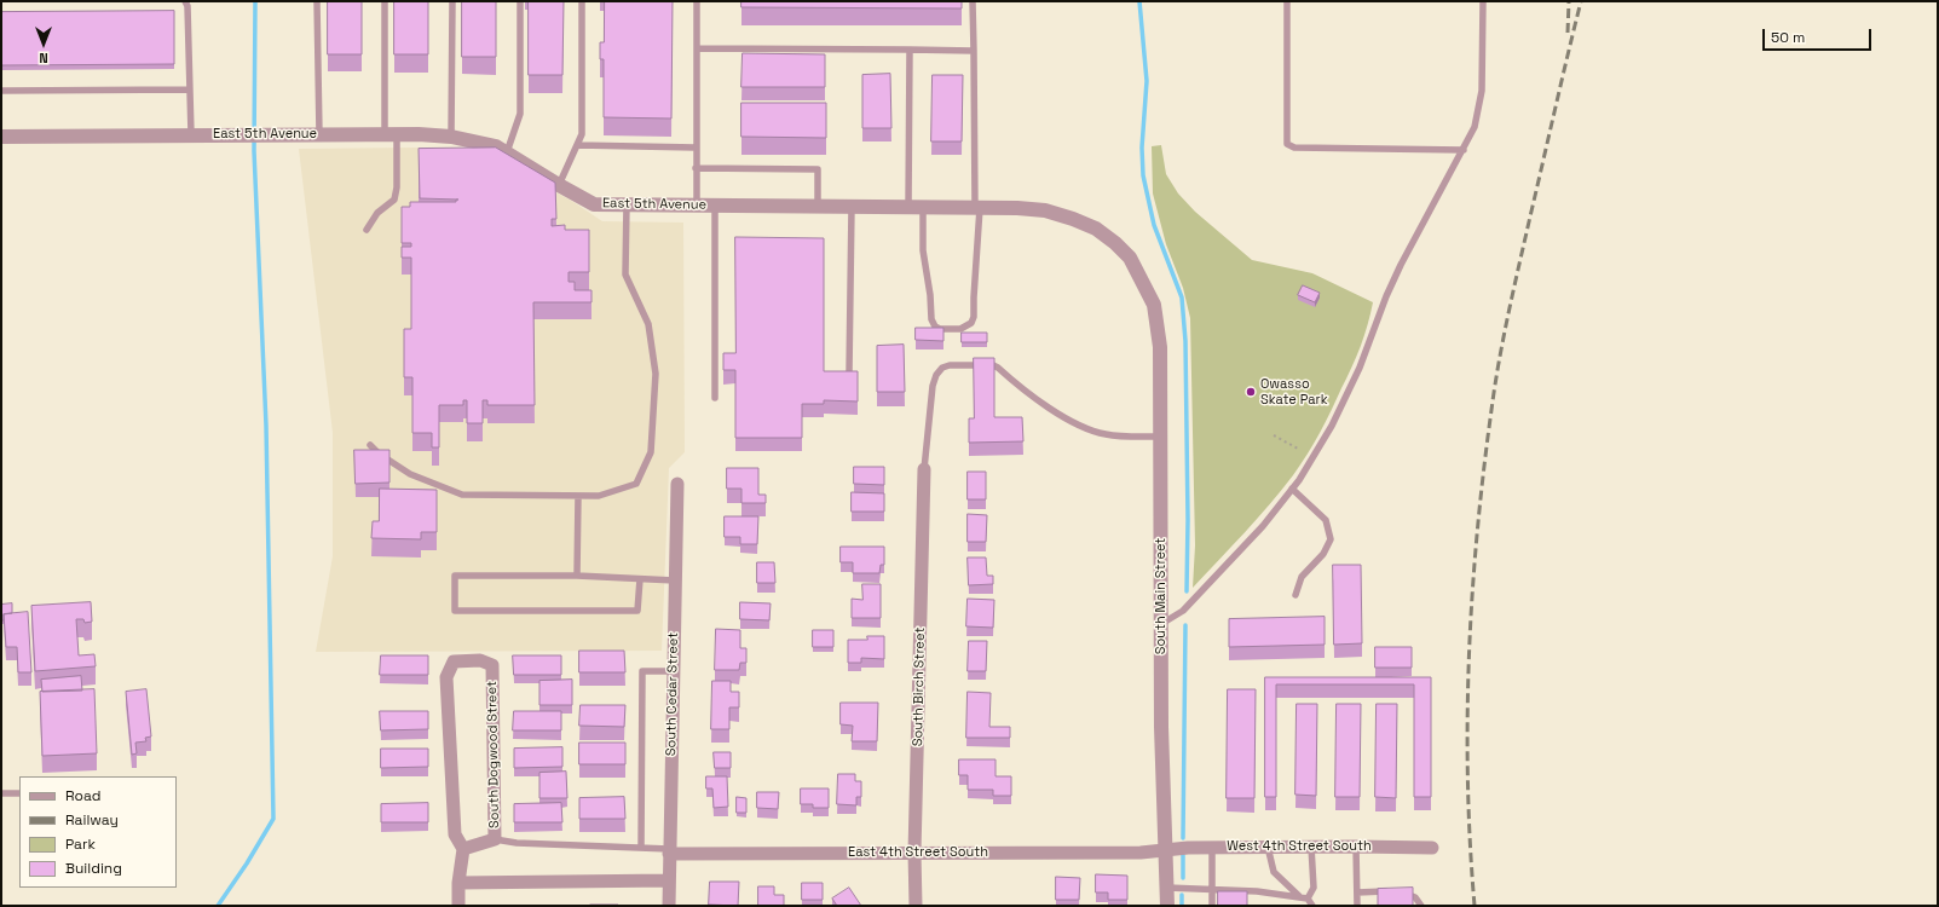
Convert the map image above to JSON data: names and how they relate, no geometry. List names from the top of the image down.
{
  "streets": {
    "street": [
      "East 5th Avenue",
      "South Main Street",
      "South Birch Street",
      "South Cedar Street",
      "South Dogwood Street",
      "West 4th Street South",
      "East 4th Street South"
    ]
  },
  "crossings": [
    ["East 5th Avenue", "South Main Street"],
    ["South Main Street", "West 4th Street South"],
    ["South Main Street", "East 4th Street South"],
    ["South Birch Street", "East 4th Street South"],
    ["South Cedar Street", "East 4th Street South"],
    ["West 4th Street South", "East 4th Street South"]
  ],
  "places": ["Owasso Skate Park"],
  "legend": [
    "Road",
    "Railway",
    "Park",
    "Building"
  ],
  "scale_bar": "50 m",
  "north": "bottom"
}
